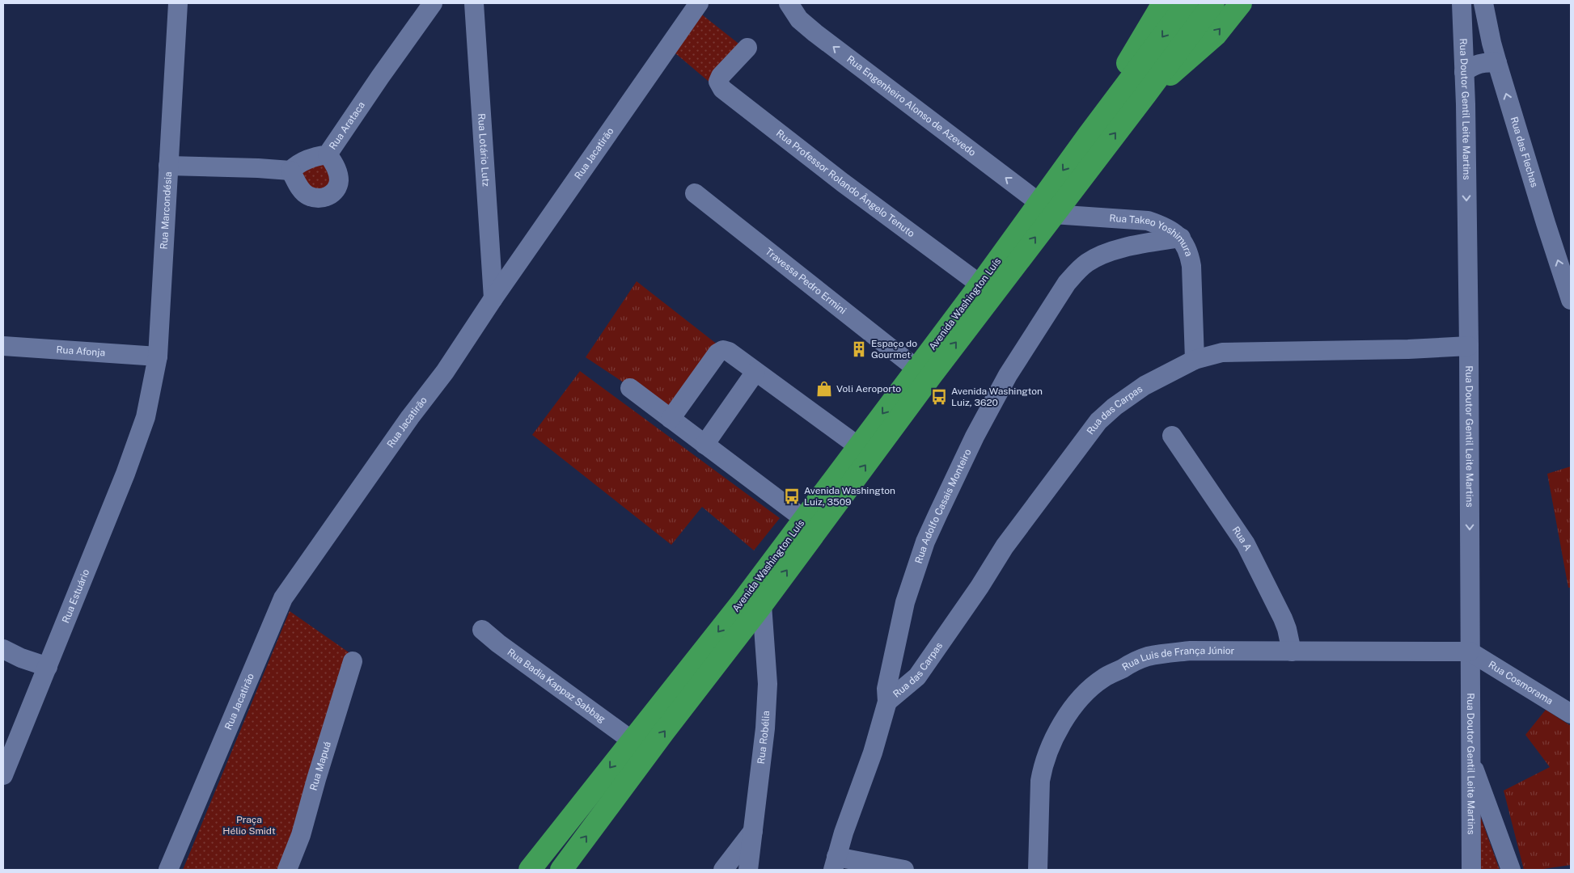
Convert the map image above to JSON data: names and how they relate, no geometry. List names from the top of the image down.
{
  "streets": {
    "highway": ["Avenida Washington Luís"],
    "street": [
      "Rua Engenheiro Alonso de Azevedo",
      "Rua Doutor Gentil Leite Martins",
      "Rua Arataca",
      "Rua Lotário Lutz",
      "Rua das Flechas",
      "Rua Jacatirão",
      "Rua Professor Rolando Ângelo Tenuto",
      "Rua Marcondésia",
      "Rua Takeo Yoshimura",
      "Travessa Pedro Ermini",
      "Rua Afonja",
      "Rua das Carpas",
      "Rua Adolfo Casais Monteiro",
      "Rua A",
      "Rua Estuário",
      "Rua Luis de França Júnior",
      "Rua Cosmorama",
      "Rua Badia Kappaz Sabbag",
      "Rua Robélia",
      "Rua Mapuá"
    ]
  },
  "crossings": [
    ["Rua Engenheiro Alonso de Azevedo", "Rua Takeo Yoshimura"],
    ["Rua Engenheiro Alonso de Azevedo", "Avenida Washington Luís"],
    ["Rua Doutor Gentil Leite Martins", "Rua das Carpas"],
    ["Rua Doutor Gentil Leite Martins", "Rua Luis de França Júnior"],
    ["Rua Doutor Gentil Leite Martins", "Rua Cosmorama"],
    ["Rua Lotário Lutz", "Rua Jacatirão"],
    ["Rua Professor Rolando Ângelo Tenuto", "Avenida Washington Luís"],
    ["Rua Marcondésia", "Rua Afonja"],
    ["Rua Marcondésia", "Rua Estuário"],
    ["Rua Takeo Yoshimura", "Avenida Washington Luís"],
    ["Rua Takeo Yoshimura", "Rua das Carpas"],
    ["Rua Takeo Yoshimura", "Rua Adolfo Casais Monteiro"],
    ["Travessa Pedro Ermini", "Avenida Washington Luís"],
    ["Avenida Washington Luís", "Rua Badia Kappaz Sabbag"],
    ["Avenida Washington Luís", "Rua Robélia"],
    ["Rua das Carpas", "Rua Adolfo Casais Monteiro"],
    ["Rua A", "Rua Luis de França Júnior"],
    ["Rua Luis de França Júnior", "Rua Cosmorama"]
  ],
  "one_way": ["Rua Engenheiro Alonso de Azevedo", "Rua Doutor Gentil Leite Martins", "Rua das Flechas"],
  "parks": ["Praça Hélio Smidt"],
  "places": {
    "building": ["Espaço do Gourmet"],
    "shop": ["Voli Aeroporto"],
    "bus stop": ["Avenida Washington Luiz, 3620", "Avenida Washington Luiz, 3509"]
  }
}
